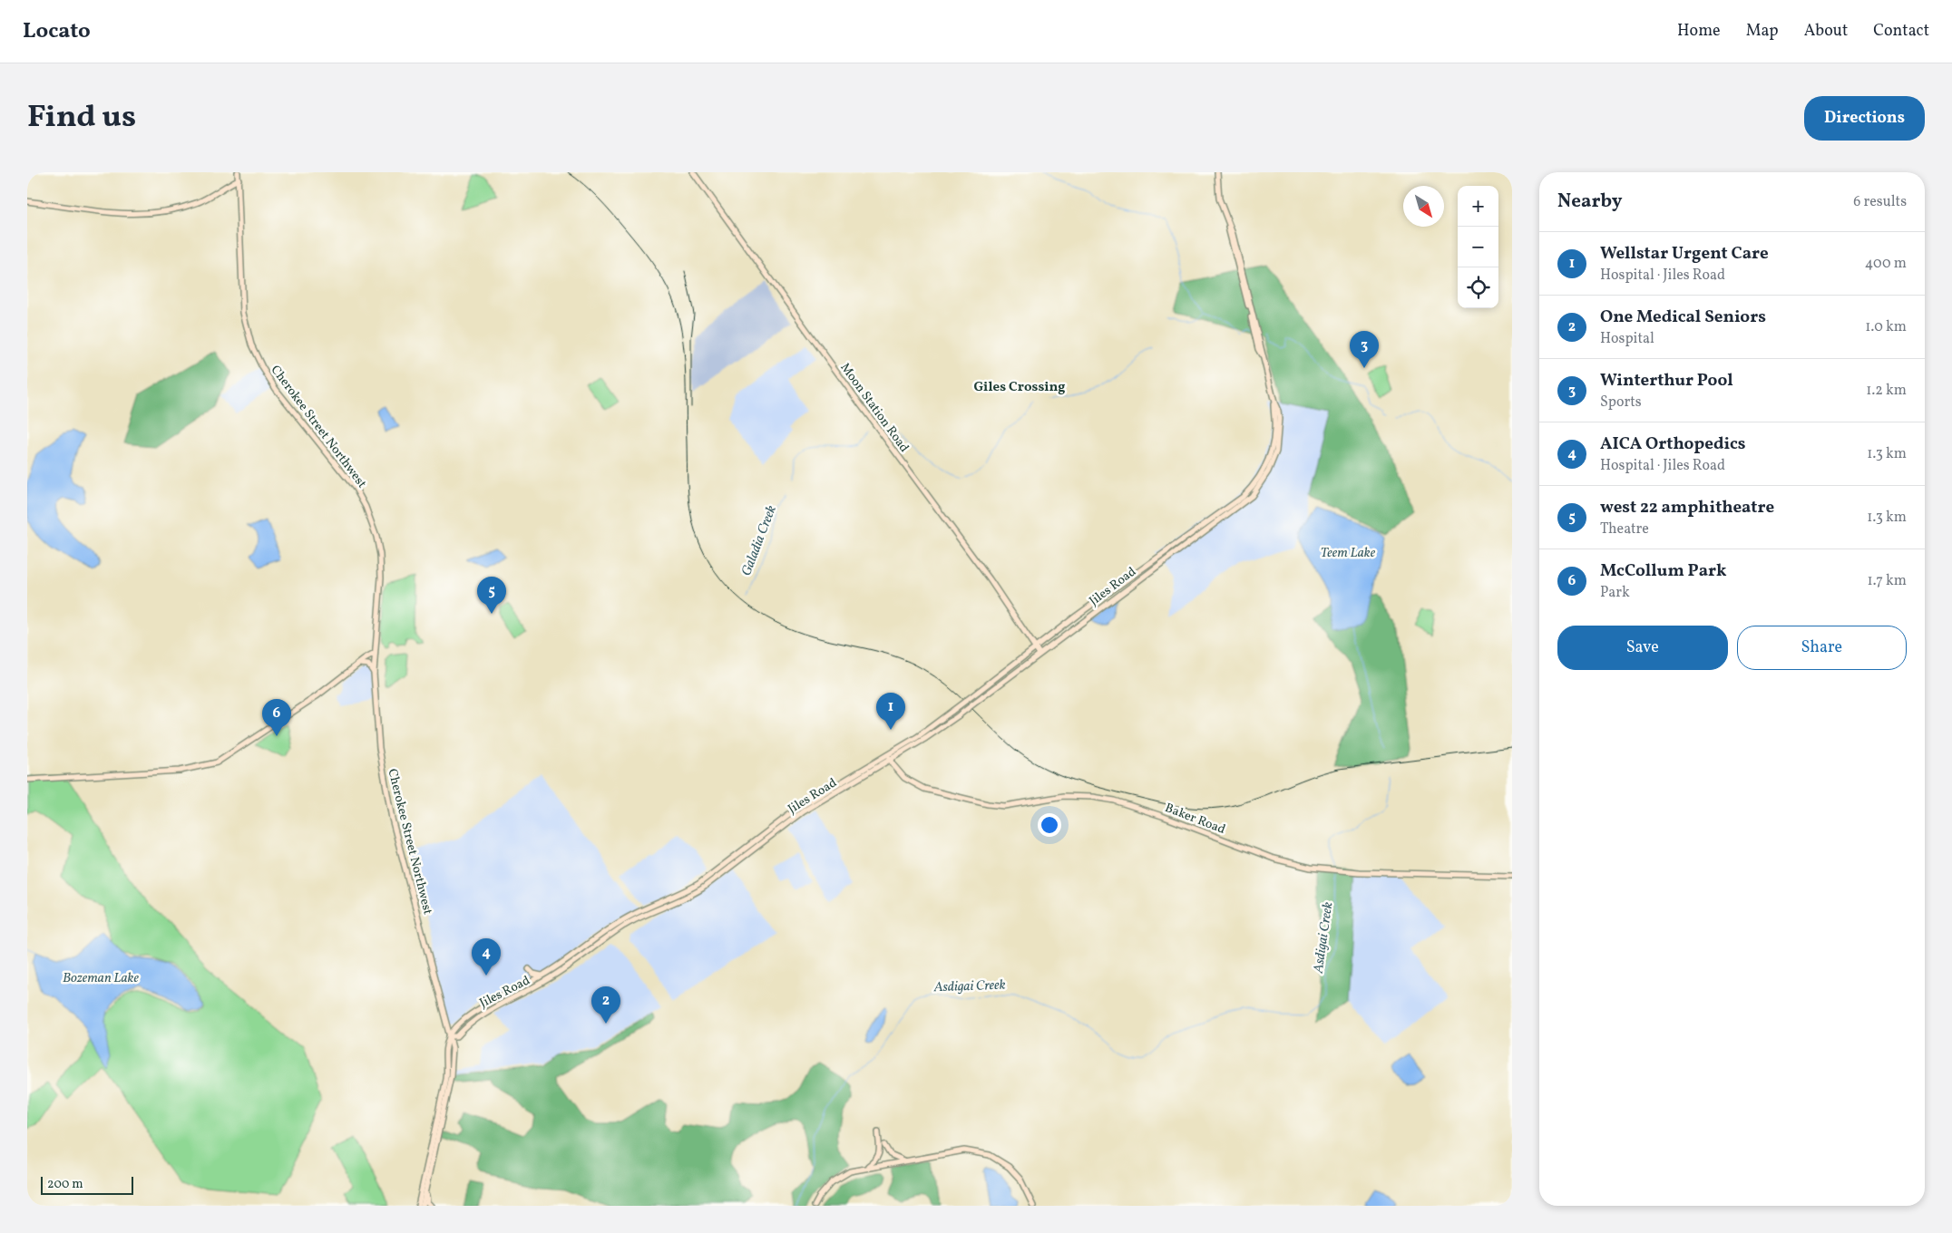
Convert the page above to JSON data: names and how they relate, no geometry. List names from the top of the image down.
{
  "streets": {
    "street": [
      "Moon Station Road",
      "Cherokee Street Northwest",
      "Jiles Road",
      "Baker Road"
    ]
  },
  "crossings": [
    ["Moon Station Road", "Jiles Road"],
    ["Cherokee Street Northwest", "Jiles Road"],
    ["Jiles Road", "Baker Road"]
  ],
  "districts": ["Giles Crossing"],
  "water": [
    "Galadia Creek",
    "Teem Lake",
    "Asdigai Creek",
    "Bozeman Lake"
  ],
  "scale_bar": "200 m",
  "north": "bottom right",
  "page": {
    "header": "Locato",
    "nav": [
      "Home",
      "Map",
      "About",
      "Contact"
    ],
    "title": "Find us",
    "buttons": [
      "Directions",
      ["Save", "Share"]
    ],
    "heading": ["Nearby", "6 results"],
    "map_buttons": ["+", "−"],
    "list": [
      {
        "mark": "1",
        "name": "Wellstar Urgent Care",
        "note": "Hospital · Jiles Road",
        "value": "400 m"
      },
      {
        "mark": "2",
        "name": "One Medical Seniors",
        "note": "Hospital",
        "value": "1.0 km"
      },
      {
        "mark": "3",
        "name": "Winterthur Pool",
        "note": "Sports",
        "value": "1.2 km"
      },
      {
        "mark": "4",
        "name": "AICA Orthopedics",
        "note": "Hospital · Jiles Road",
        "value": "1.3 km"
      },
      {
        "mark": "5",
        "name": "west 22 amphitheatre",
        "note": "Theatre",
        "value": "1.3 km"
      },
      {
        "mark": "6",
        "name": "McCollum Park",
        "note": "Park",
        "value": "1.7 km"
      }
    ],
    "pins": [
      "3",
      "5",
      "1",
      "6",
      "4",
      "2"
    ],
    "scale": "200 m"
  }
}
